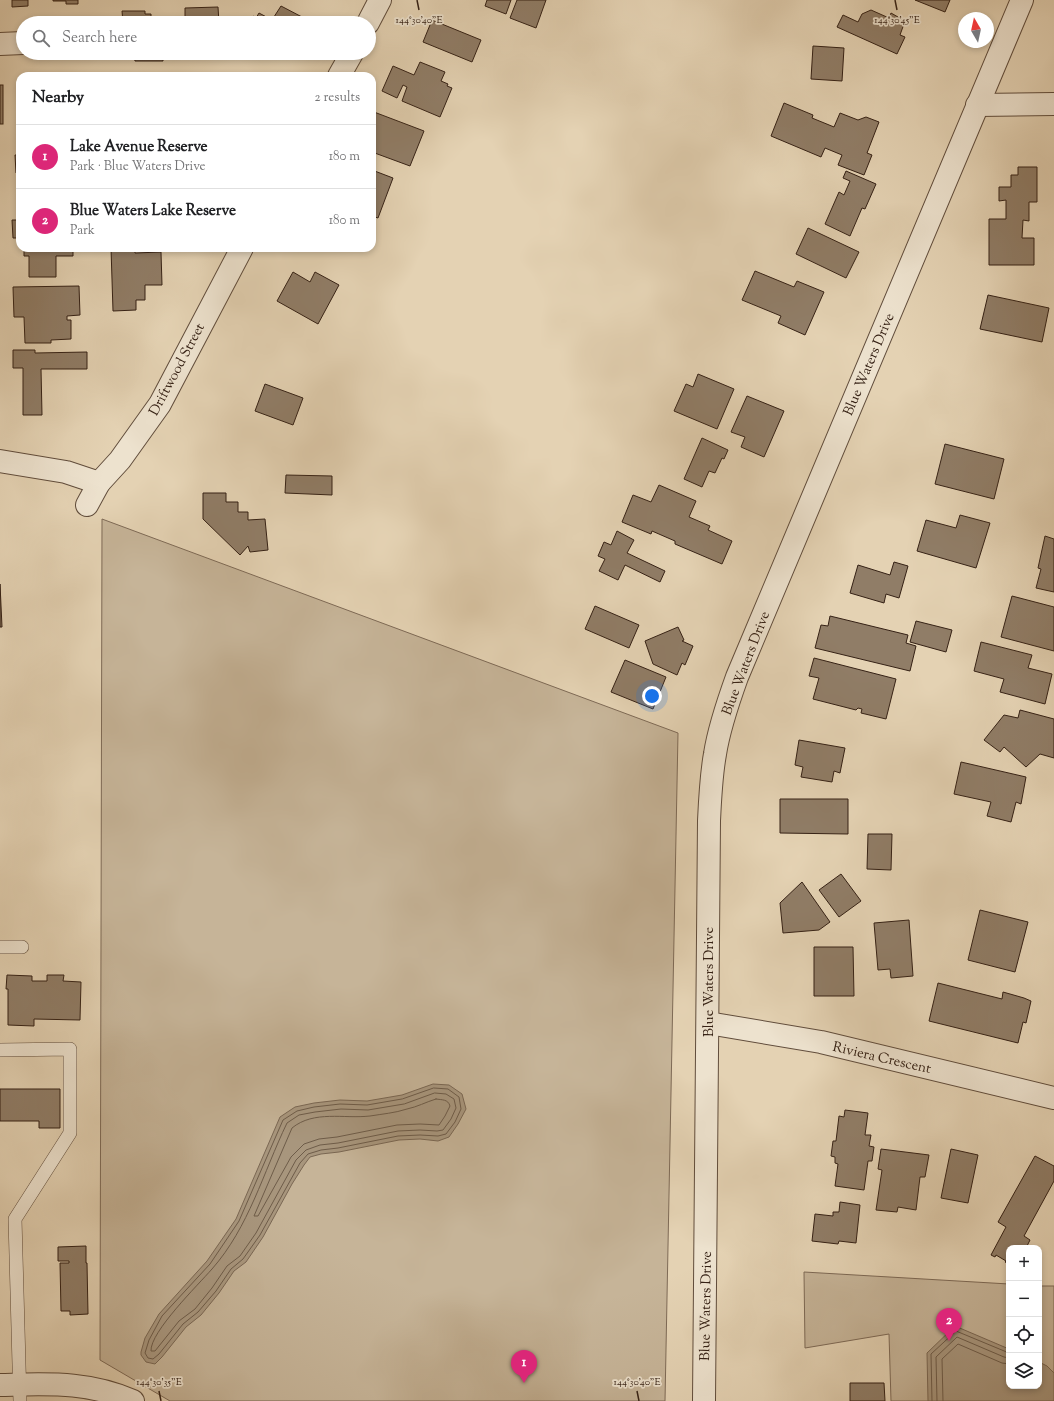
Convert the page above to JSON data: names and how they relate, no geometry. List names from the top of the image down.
{
  "streets": {
    "street": ["Blue Waters Drive", "Driftwood Street", "Riviera Crescent"]
  },
  "crossings": [
    ["Blue Waters Drive", "Riviera Crescent"]
  ],
  "north": "top",
  "page": {
    "search": "Search here",
    "heading": ["Nearby", "2 results"],
    "list": [
      {
        "mark": "1",
        "name": "Lake Avenue Reserve",
        "note": "Park · Blue Waters Drive",
        "value": "180 m"
      },
      {
        "mark": "2",
        "name": "Blue Waters Lake Reserve",
        "note": "Park",
        "value": "180 m"
      }
    ],
    "map_buttons": ["+", "−"],
    "pins": ["2", "1"]
  },
  "coordinates": ["144°30'40\"E", "144°30'45\"E", "144°30'35\"E"]
}
